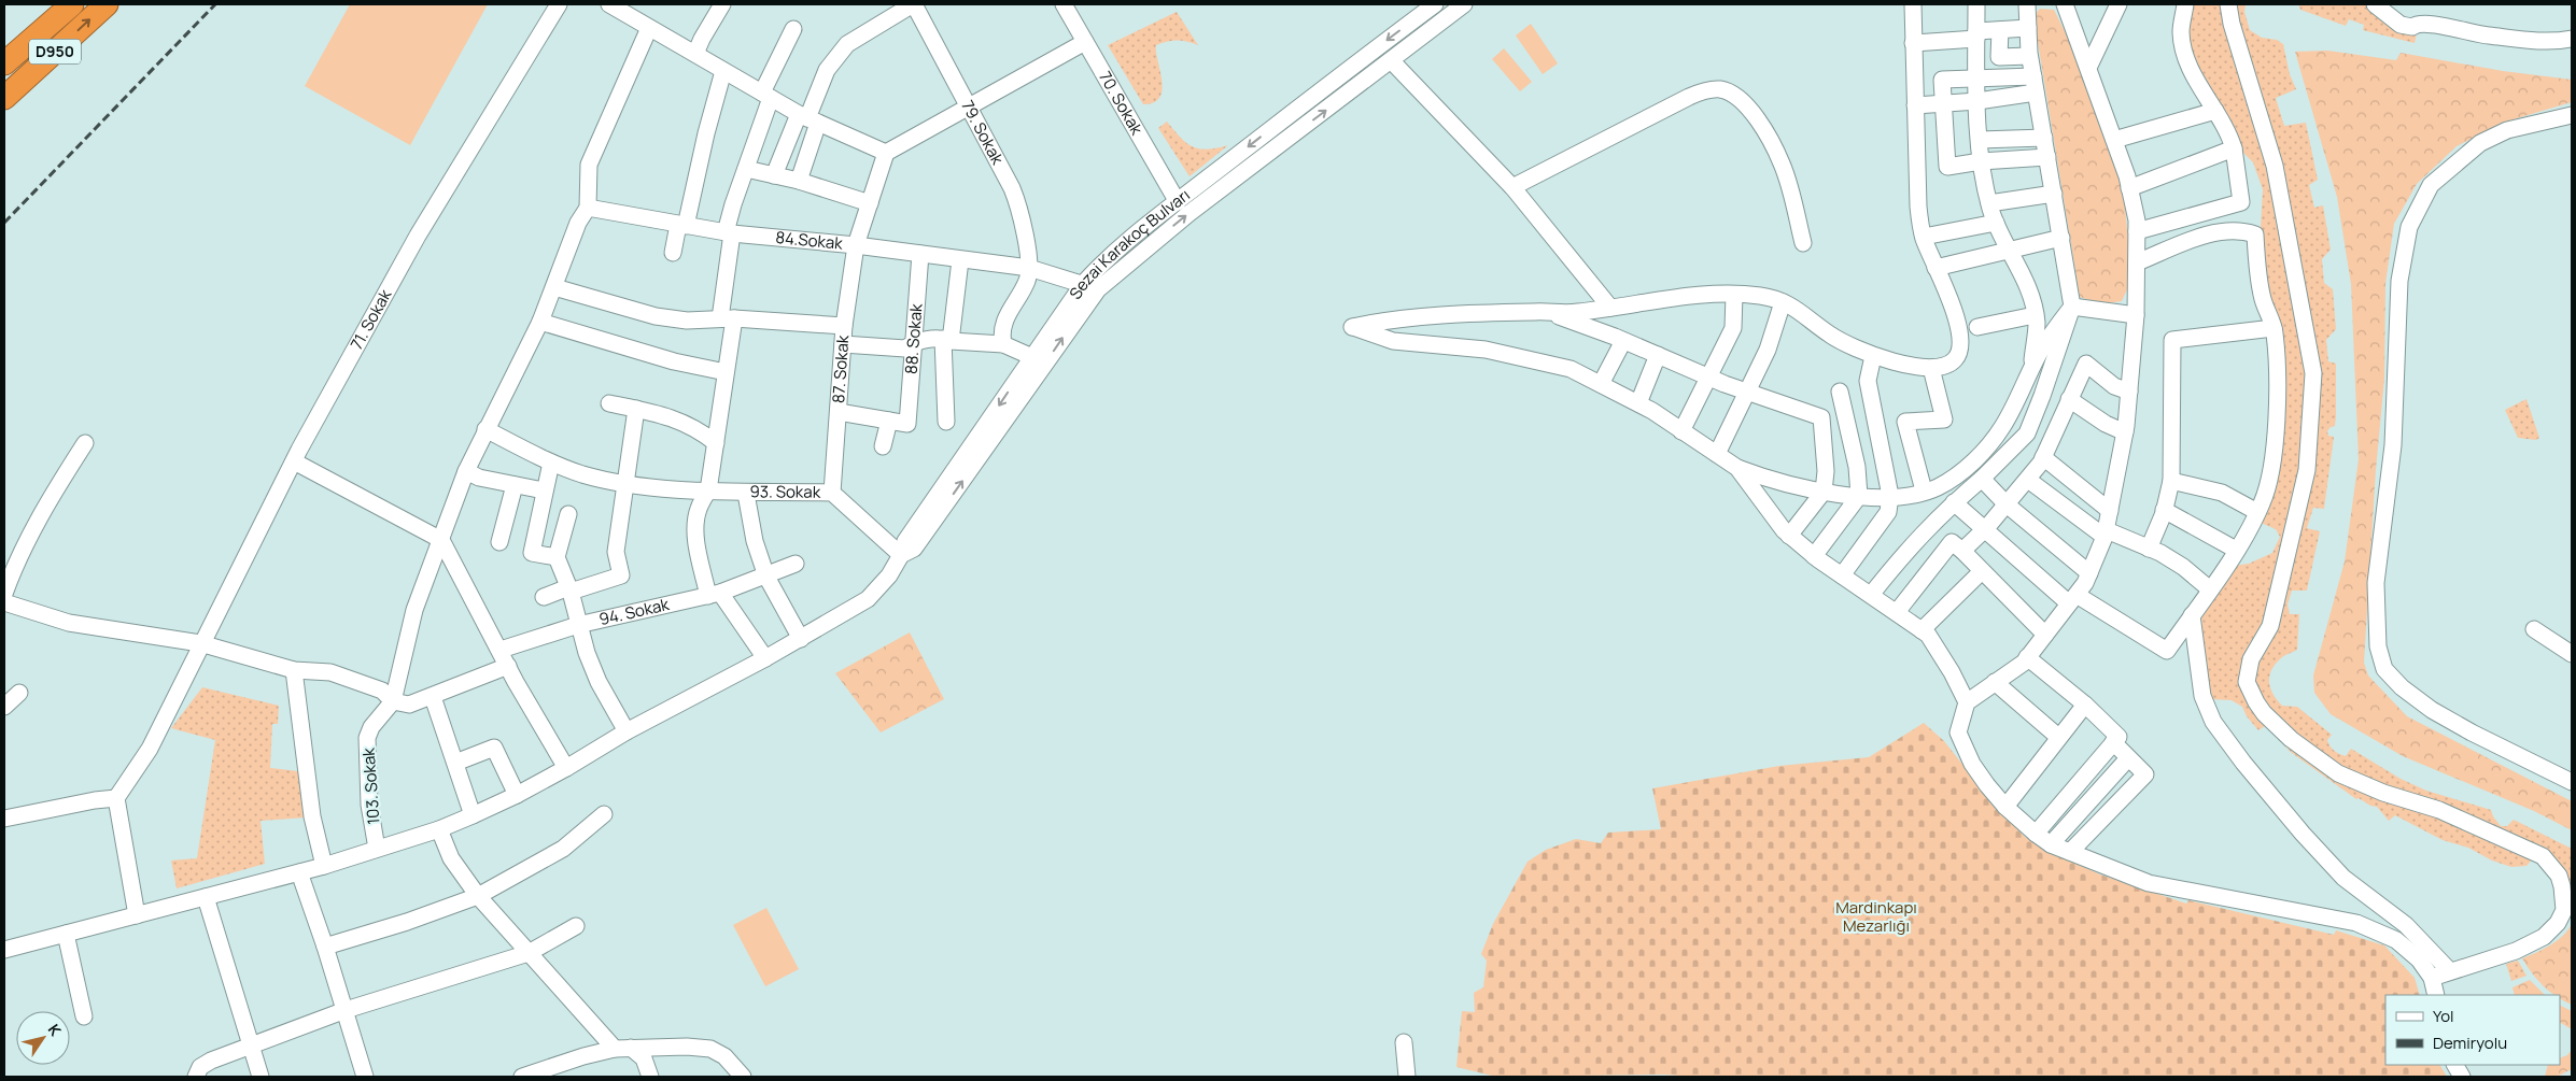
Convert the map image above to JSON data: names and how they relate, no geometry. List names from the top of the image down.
{
  "streets": {
    "highway": ["D950"],
    "street": [
      "70. Sokak",
      "79. Sokak",
      "84.Sokak",
      "Sezai Karakoç Bulvarı",
      "71. Sokak",
      "88. Sokak",
      "87. Sokak",
      "93. Sokak",
      "94. Sokak",
      "103. Sokak"
    ]
  },
  "crossings": [
    ["70. Sokak", "Sezai Karakoç Bulvarı"],
    ["79. Sokak", "84.Sokak"],
    ["84.Sokak", "Sezai Karakoç Bulvarı"],
    ["84.Sokak", "88. Sokak"],
    ["84.Sokak", "87. Sokak"],
    ["Sezai Karakoç Bulvarı", "93. Sokak"],
    ["Sezai Karakoç Bulvarı", "103. Sokak"],
    ["87. Sokak", "93. Sokak"]
  ],
  "parks": ["Mardinkapı Mezarlığı"],
  "legend": ["Yol", "Demiryolu"],
  "north": "top right"
}
